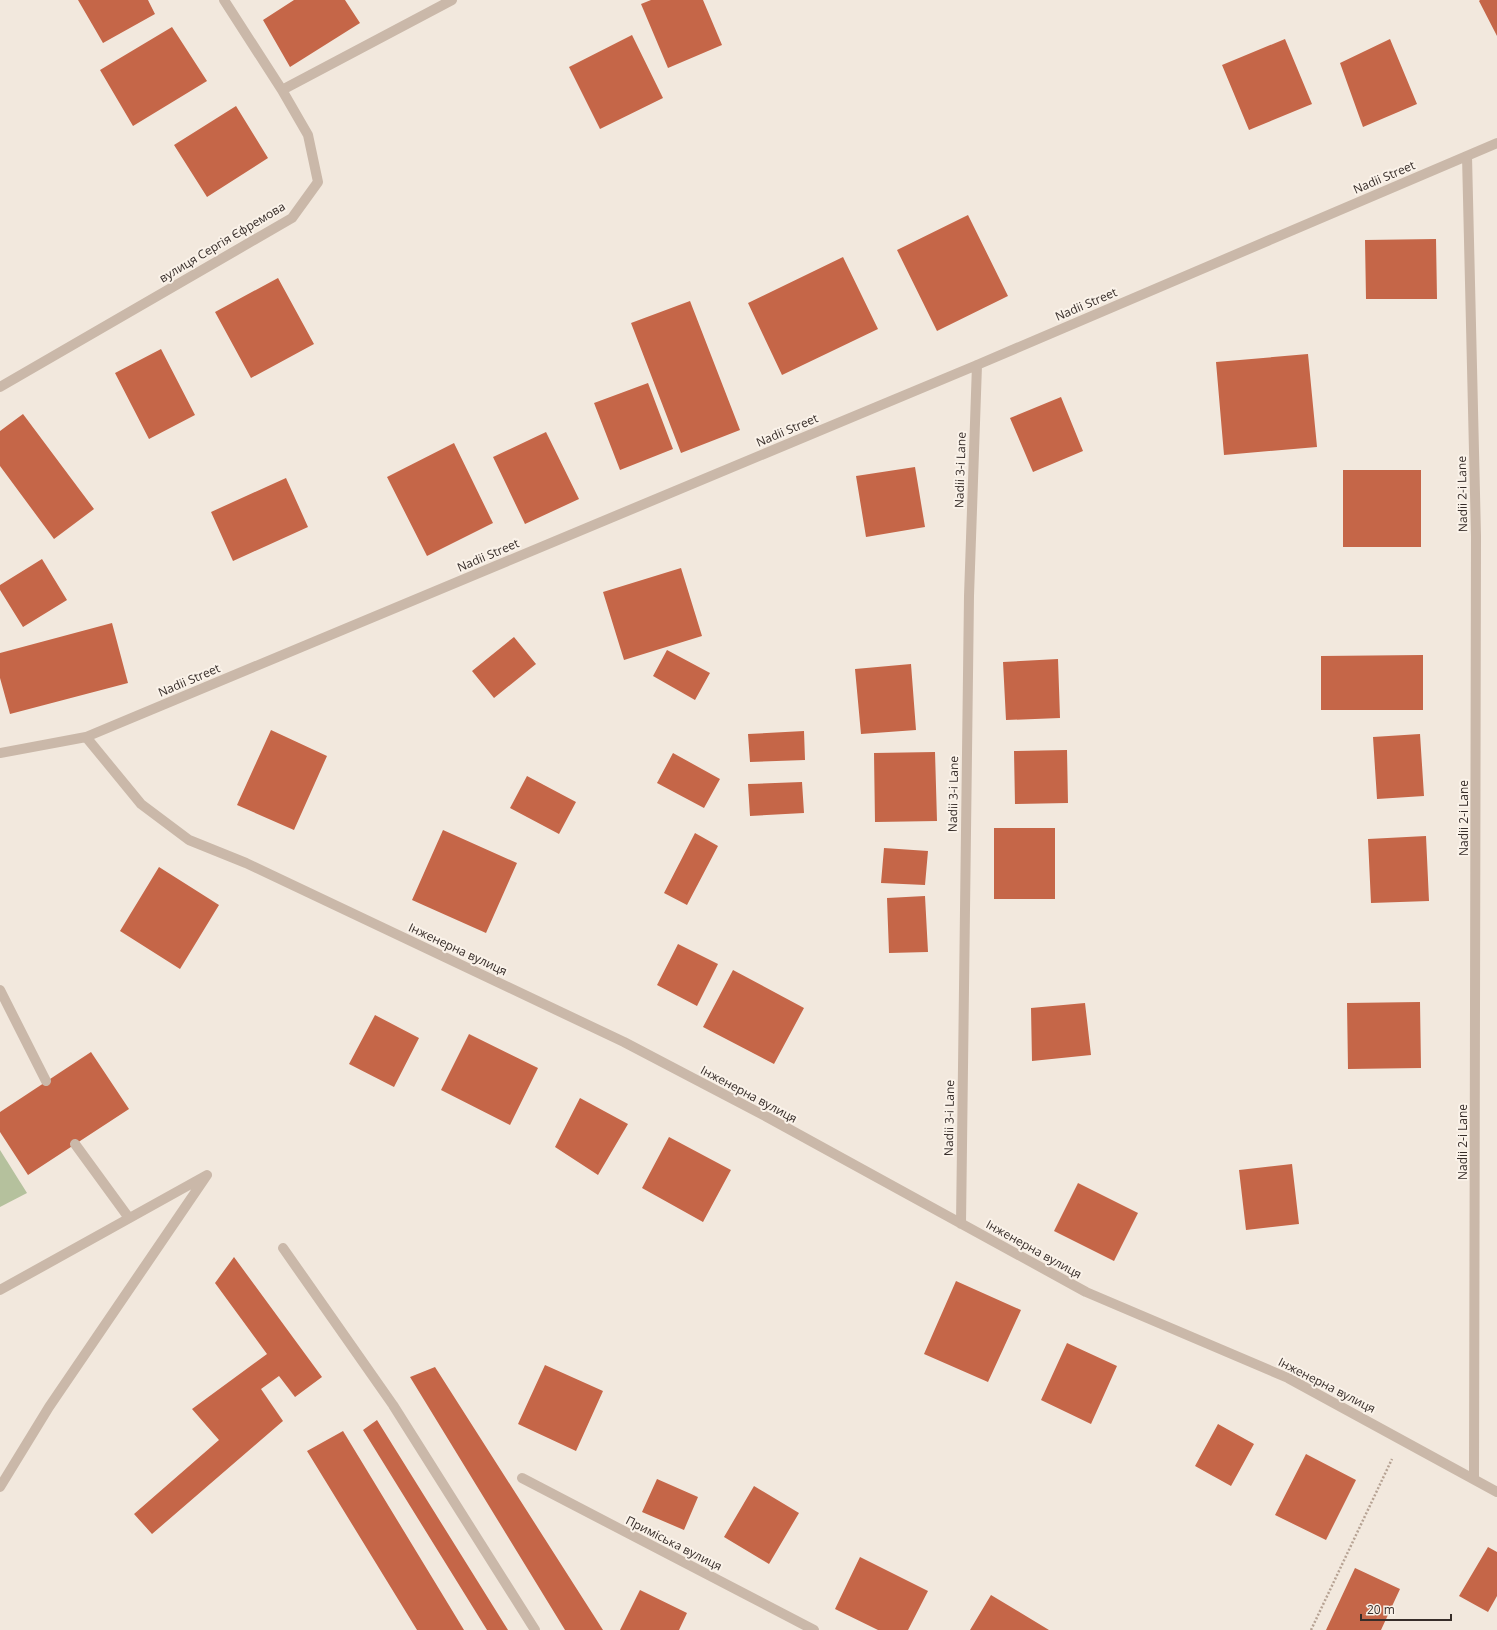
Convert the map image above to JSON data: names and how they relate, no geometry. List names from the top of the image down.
{
  "streets": {
    "street": [
      "Nadii Street",
      "вулиця Сергія Єфремова",
      "Nadii 3-i Lane",
      "Nadii 2-i Lane",
      "Інженерна вулиця",
      "Приміська вулиця"
    ]
  },
  "crossings": [
    ["Nadii Street", "Nadii 3-i Lane"],
    ["Nadii Street", "Nadii 2-i Lane"],
    ["Nadii Street", "Інженерна вулиця"],
    ["Nadii 3-i Lane", "Інженерна вулиця"],
    ["Nadii 2-i Lane", "Інженерна вулиця"]
  ],
  "scale_bar": "20 m"
}
